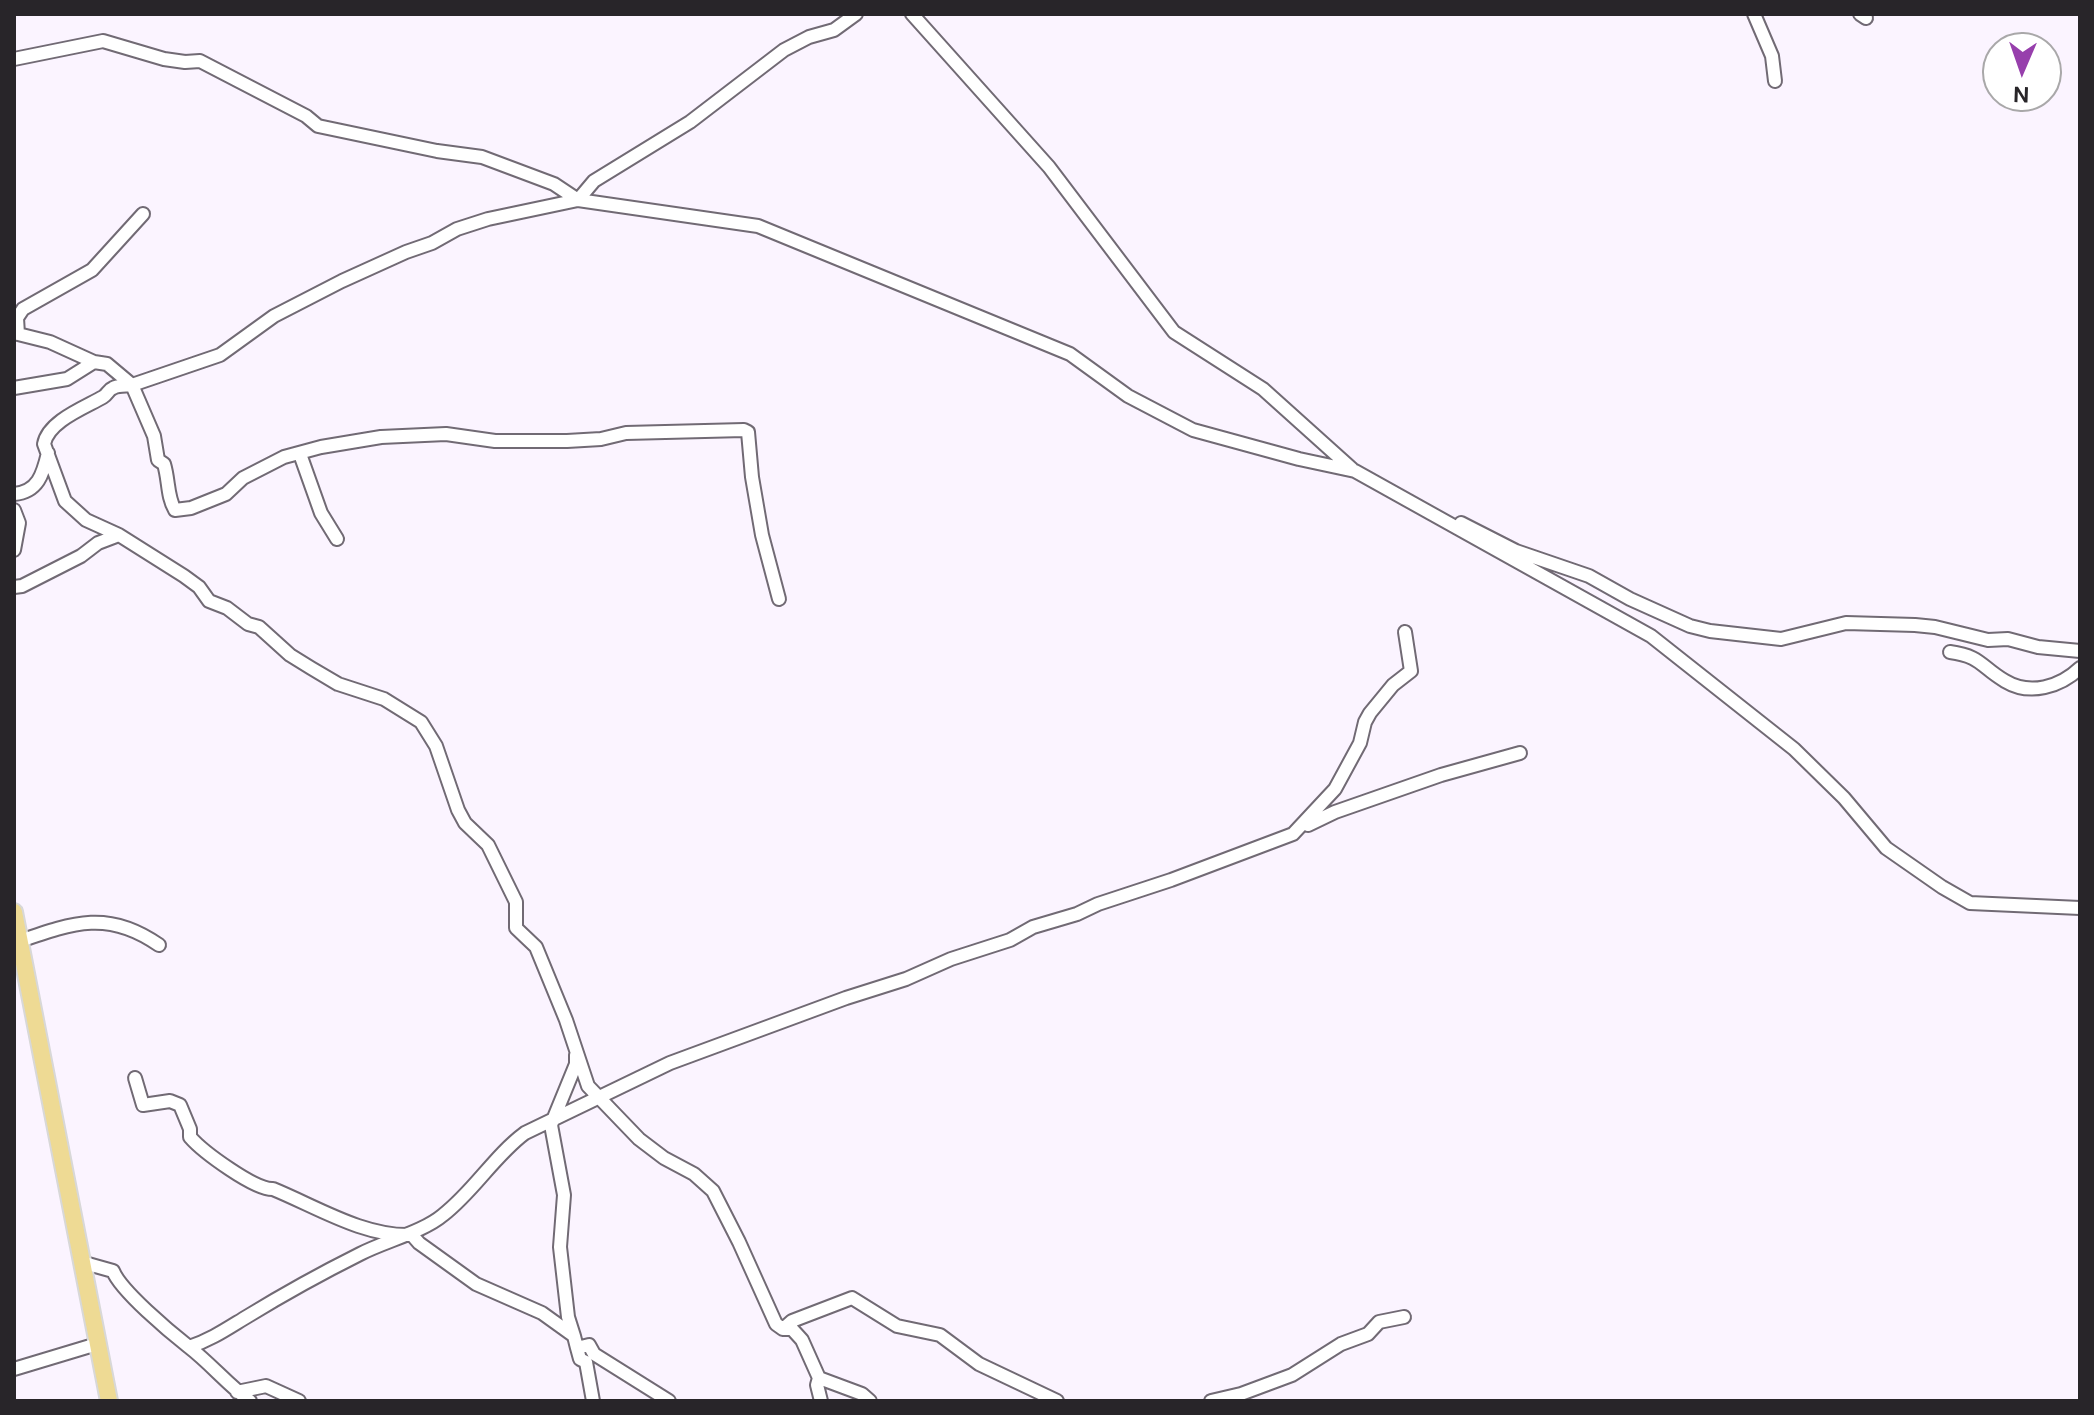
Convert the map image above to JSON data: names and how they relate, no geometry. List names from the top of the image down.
{
  "north": "bottom"
}
